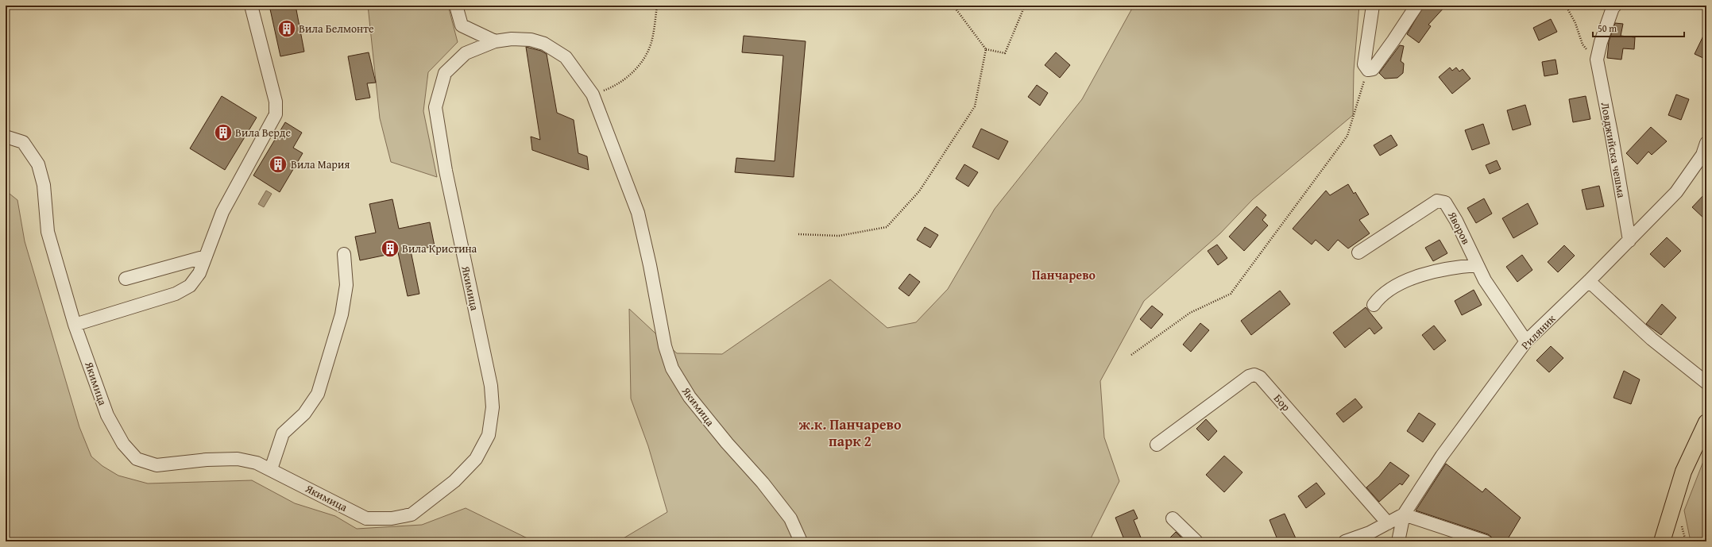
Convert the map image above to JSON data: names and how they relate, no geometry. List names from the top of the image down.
{
  "streets": {
    "street": [
      "Ловджийска чешма",
      "Яворов",
      "Якимица",
      "Риляник",
      "Бор"
    ]
  },
  "crossings": [
    ["Ловджийска чешма", "Риляник"],
    ["Яворов", "Риляник"]
  ],
  "districts": ["Панчарево", "ж.к. Панчарево парк 2"],
  "places": {
    "building": [
      "Вила Белмонте",
      "Вила Верде",
      "Вила Мария",
      "Вила Кристина"
    ]
  },
  "scale_bar": "50 m"
}
